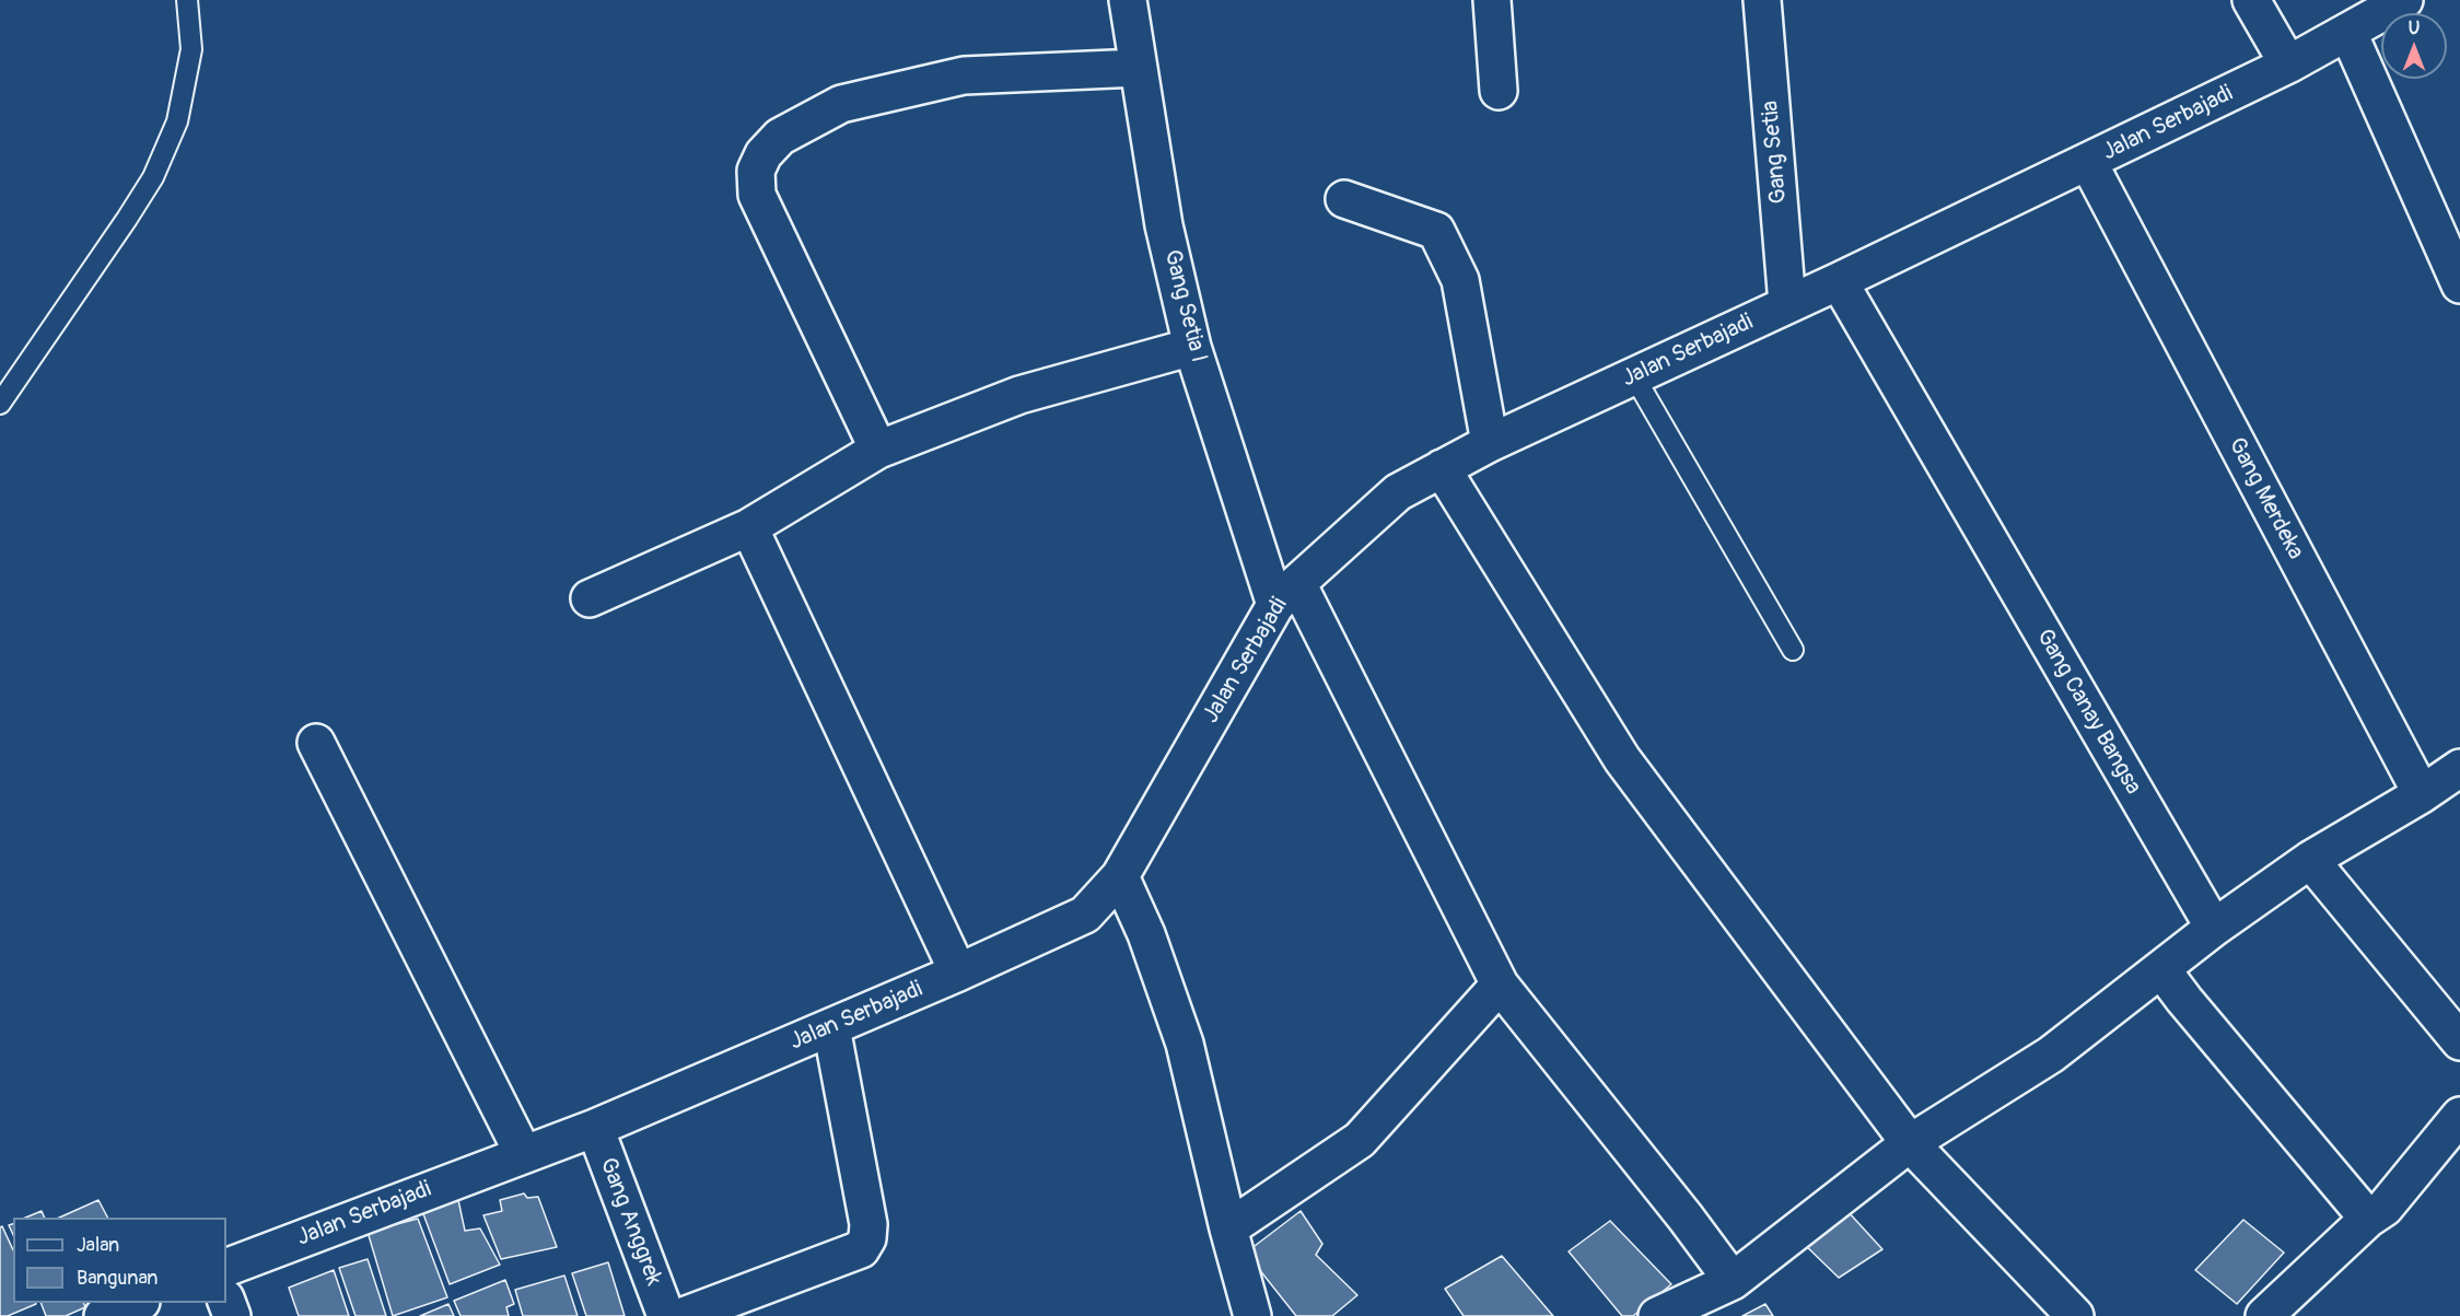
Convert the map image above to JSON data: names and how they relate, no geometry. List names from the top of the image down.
{
  "streets": {
    "street": [
      "Jalan Serbajadi",
      "Gang Setia",
      "Gang Setia I",
      "Gang Merdeka",
      "Gang Canay Bangsa",
      "Gang Anggrek"
    ]
  },
  "crossings": [
    ["Jalan Serbajadi", "Gang Setia"],
    ["Jalan Serbajadi", "Gang Setia I"],
    ["Jalan Serbajadi", "Gang Merdeka"],
    ["Jalan Serbajadi", "Gang Canay Bangsa"],
    ["Jalan Serbajadi", "Gang Anggrek"]
  ],
  "legend": ["Jalan", "Bangunan"],
  "north": "top"
}
